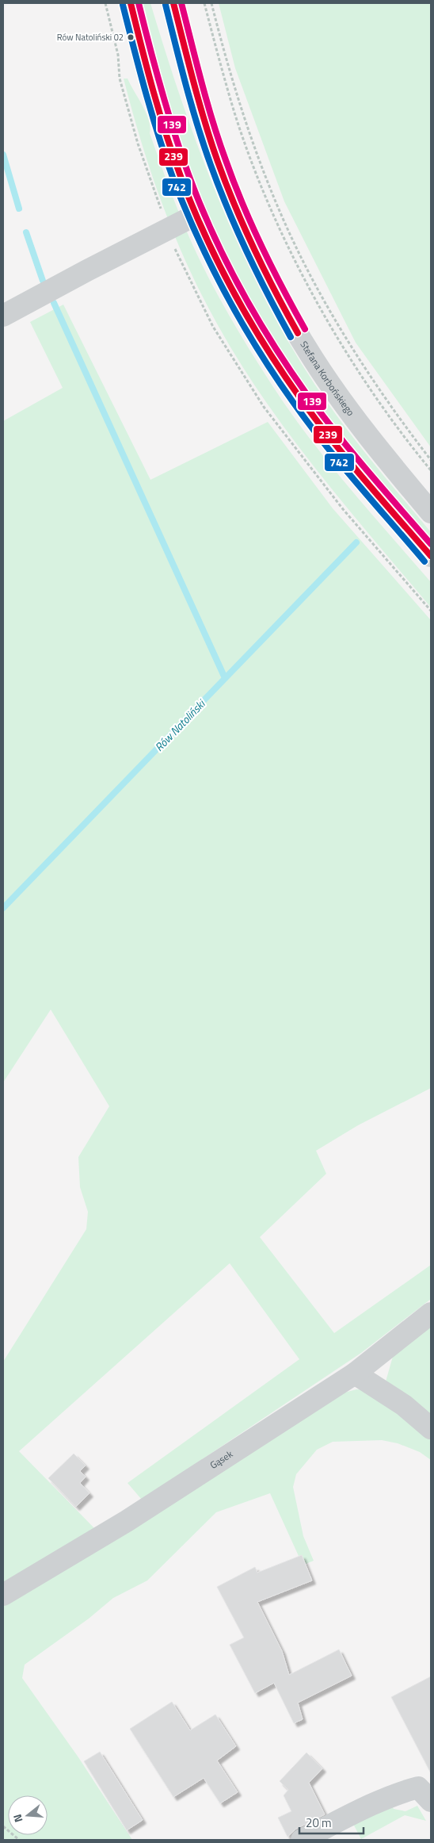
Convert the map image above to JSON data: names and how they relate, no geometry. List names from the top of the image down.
{
  "streets": {
    "street": ["Stefana Korbońskiego", "Gąsek"]
  },
  "water": ["Rów Natoliński"],
  "places": ["Rów Natoliński 02"],
  "lines": ["transit line 239", "transit line 139", "transit line 742"],
  "scale_bar": "20 m",
  "north": "left"
}
